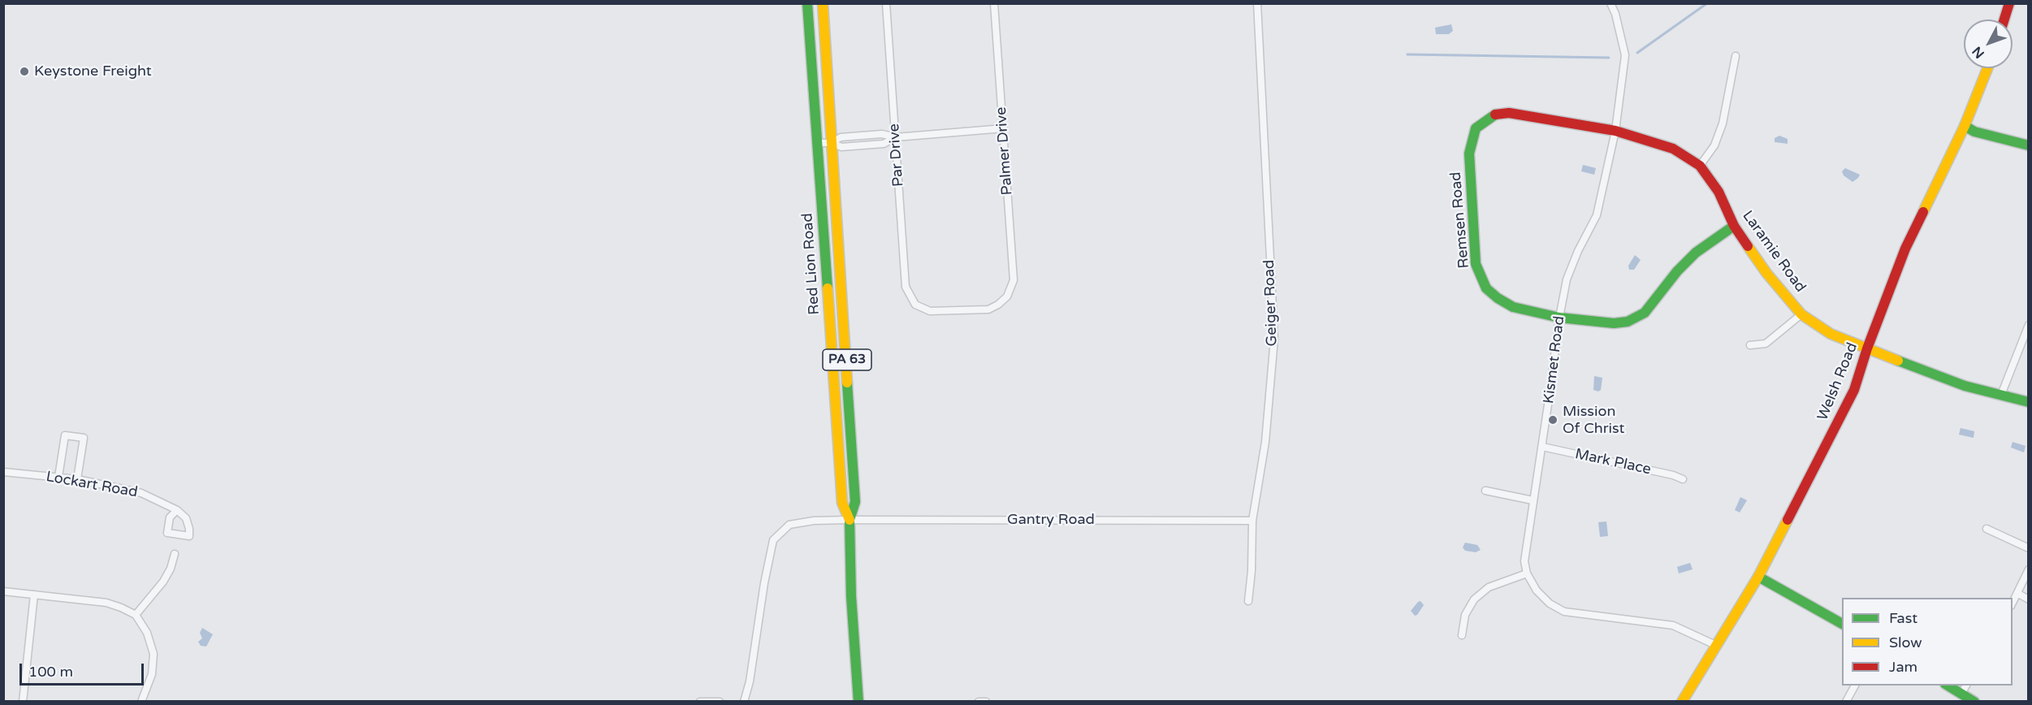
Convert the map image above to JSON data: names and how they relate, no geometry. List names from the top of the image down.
{
  "streets": {
    "main road": [
      "Remsen Road",
      "Laramie Road",
      "Red Lion Road",
      "PA 63",
      "Welsh Road"
    ],
    "street": [
      "Palmer Drive",
      "Par Drive",
      "Geiger Road",
      "Kismet Road",
      "Mark Place",
      "Lockart Road",
      "Gantry Road"
    ]
  },
  "crossings": [
    ["Palmer Drive", "Par Drive"],
    ["Remsen Road", "Laramie Road"],
    ["Remsen Road", "Kismet Road"],
    ["Laramie Road", "Kismet Road"],
    ["Laramie Road", "Welsh Road"],
    ["Red Lion Road", "Gantry Road"],
    ["Geiger Road", "Gantry Road"],
    ["Kismet Road", "Mark Place"]
  ],
  "places": ["Keystone Freight", "Mission Of Christ"],
  "legend": ["Fast", "Slow", "Jam"],
  "scale_bar": "100 m",
  "north": "bottom left"
}
